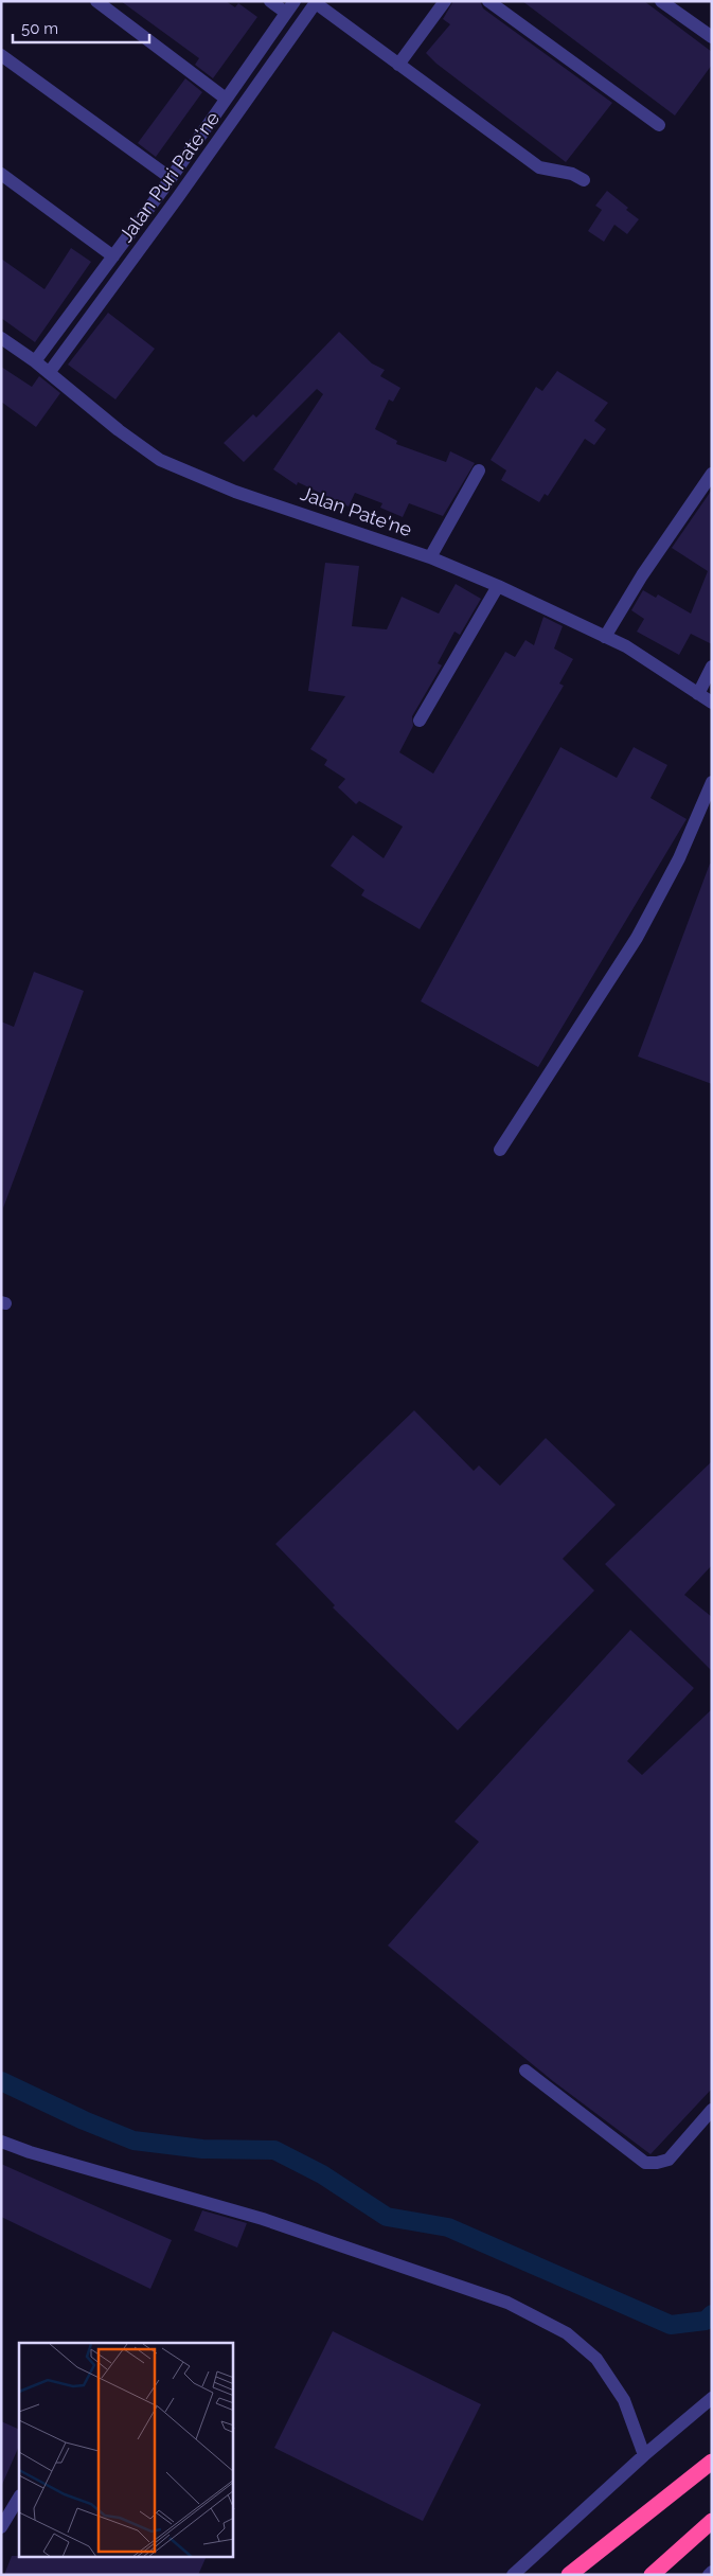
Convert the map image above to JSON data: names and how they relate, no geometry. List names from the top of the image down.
{
  "streets": {
    "street": ["Jalan Puri Pate'ne", "Jalan Pate'ne"]
  },
  "crossings": [
    ["Jalan Puri Pate'ne", "Jalan Pate'ne"]
  ],
  "scale_bar": "50 m"
}
